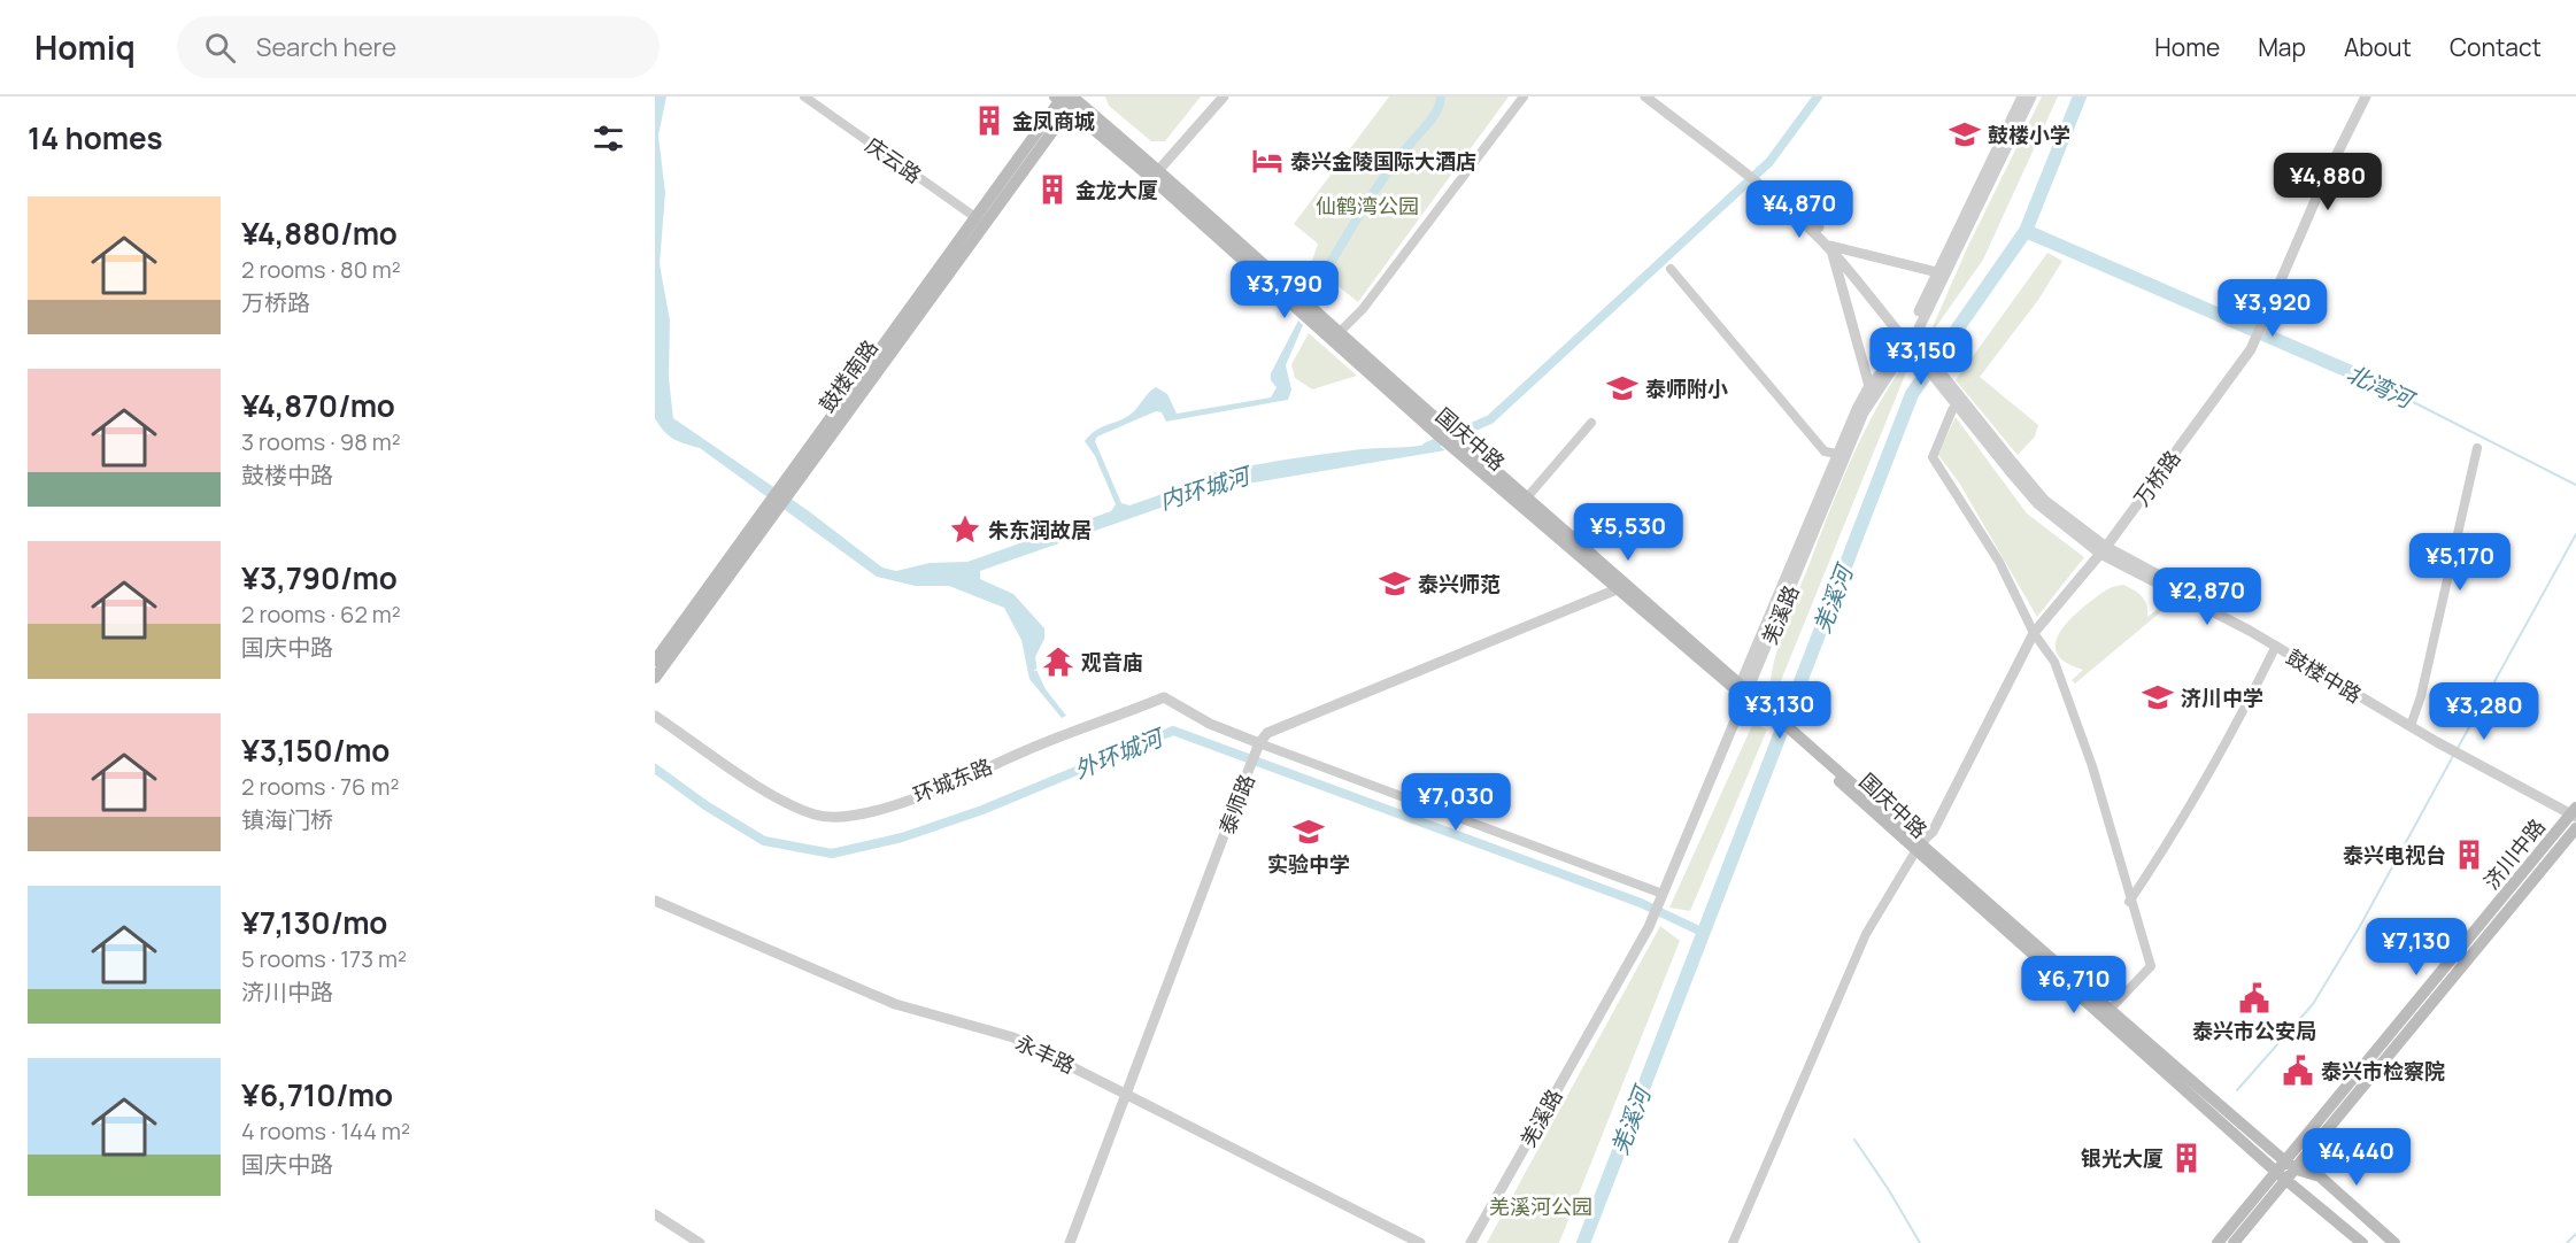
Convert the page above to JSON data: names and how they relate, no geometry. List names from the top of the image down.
{
  "streets": {
    "main road": ["鼓楼南路", "国庆中路", "济川中路"],
    "street": [
      "庆云路",
      "万桥路",
      "羌溪路",
      "鼓楼中路",
      "环城东路",
      "泰师路",
      "永丰路"
    ]
  },
  "crossings": [
    ["庆云路", "鼓楼南路"],
    ["鼓楼南路", "国庆中路"],
    ["国庆中路", "万桥路"],
    ["国庆中路", "羌溪路"],
    ["国庆中路", "济川中路"],
    ["万桥路", "鼓楼中路"],
    ["鼓楼中路", "济川中路"],
    ["环城东路", "泰师路"],
    ["泰师路", "永丰路"]
  ],
  "water": [
    "北湾河",
    "内环城河",
    "羌溪河",
    "外环城河"
  ],
  "parks": ["仙鹤湾公园", "羌溪河公园"],
  "places": {
    "building": [
      "金凤商城",
      "金龙大厦",
      "泰兴电视台",
      "银光大厦"
    ],
    "school or university": [
      "鼓楼小学",
      "泰师附小",
      "泰兴师范",
      "济川中学",
      "实验中学"
    ],
    "hotel": ["泰兴金陵国际大酒店"],
    "place": ["朱东润故居"],
    "temple": ["观音庙"],
    "public building": ["泰兴市公安局", "泰兴市检察院"]
  },
  "page": {
    "header": "Homiq",
    "search": "Search here",
    "nav": [
      "Home",
      "Map",
      "About",
      "Contact"
    ],
    "heading": "14 homes",
    "price": [
      "¥4,880",
      "¥4,870",
      "¥3,790",
      "¥3,920",
      "¥3,150",
      "¥5,530",
      "¥5,170",
      "¥2,870",
      "¥3,130",
      "¥3,280",
      "¥7,030",
      "¥7,130",
      "¥6,710",
      "¥4,440"
    ],
    "list": [
      {
        "name": "¥4,880/mo",
        "note": "2 rooms · 80 m² · 万桥路"
      },
      {
        "name": "¥4,870/mo",
        "note": "3 rooms · 98 m² · 鼓楼中路"
      },
      {
        "name": "¥3,790/mo",
        "note": "2 rooms · 62 m² · 国庆中路"
      },
      {
        "name": "¥3,150/mo",
        "note": "2 rooms · 76 m² · 镇海门桥"
      },
      {
        "name": "¥7,130/mo",
        "note": "5 rooms · 173 m² · 济川中路"
      },
      {
        "name": "¥6,710/mo",
        "note": "4 rooms · 144 m² · 国庆中路"
      }
    ]
  }
}
